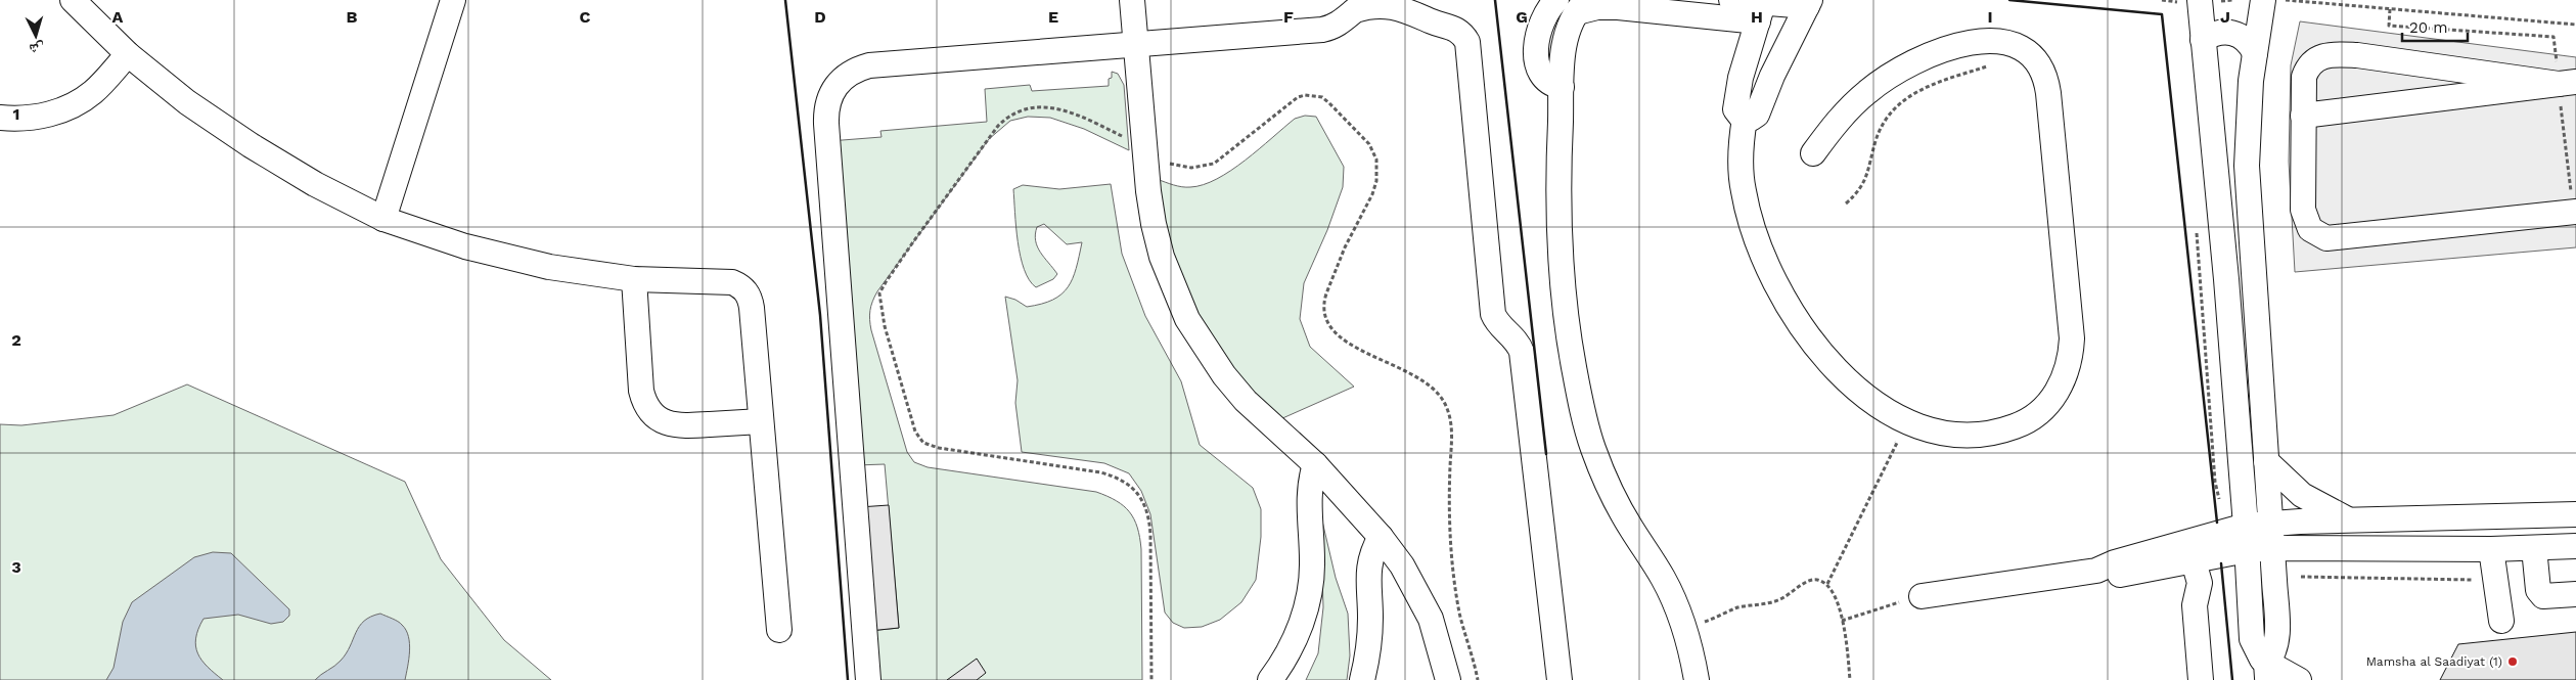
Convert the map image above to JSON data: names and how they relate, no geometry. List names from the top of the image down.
{
  "places": ["Mamsha al Saadiyat (1)"],
  "scale_bar": "20 m",
  "north": "bottom",
  "grid": {
    "columns": [
      "A",
      "B",
      "C",
      "D",
      "E",
      "F",
      "G",
      "H",
      "I",
      "J"
    ],
    "rows": ["1", "2", "3"]
  }
}
